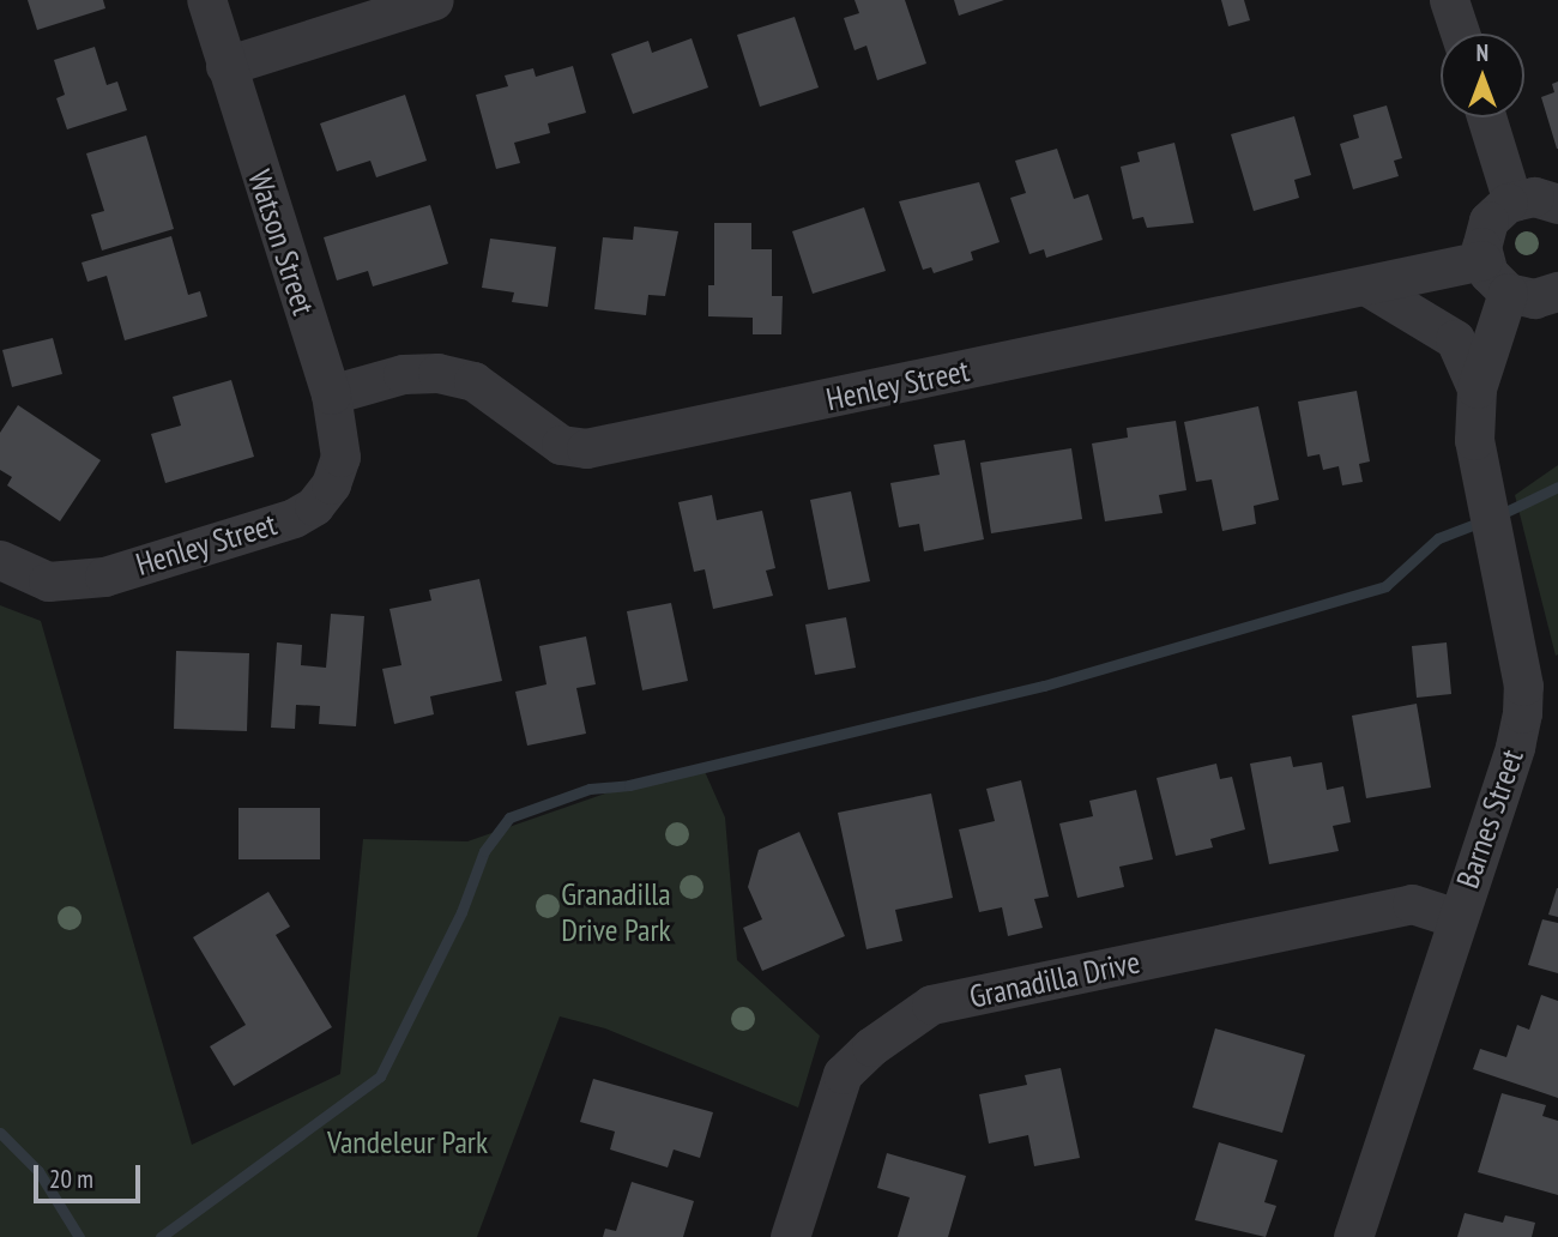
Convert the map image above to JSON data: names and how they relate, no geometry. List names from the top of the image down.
{
  "streets": {
    "street": [
      "Watson Street",
      "Henley Street",
      "Barnes Street",
      "Granadilla Drive"
    ]
  },
  "crossings": [
    ["Watson Street", "Henley Street"],
    ["Henley Street", "Barnes Street"],
    ["Barnes Street", "Granadilla Drive"]
  ],
  "parks": ["Granadilla Drive Park", "Vandeleur Park"],
  "scale_bar": "20 m",
  "north": "top"
}
